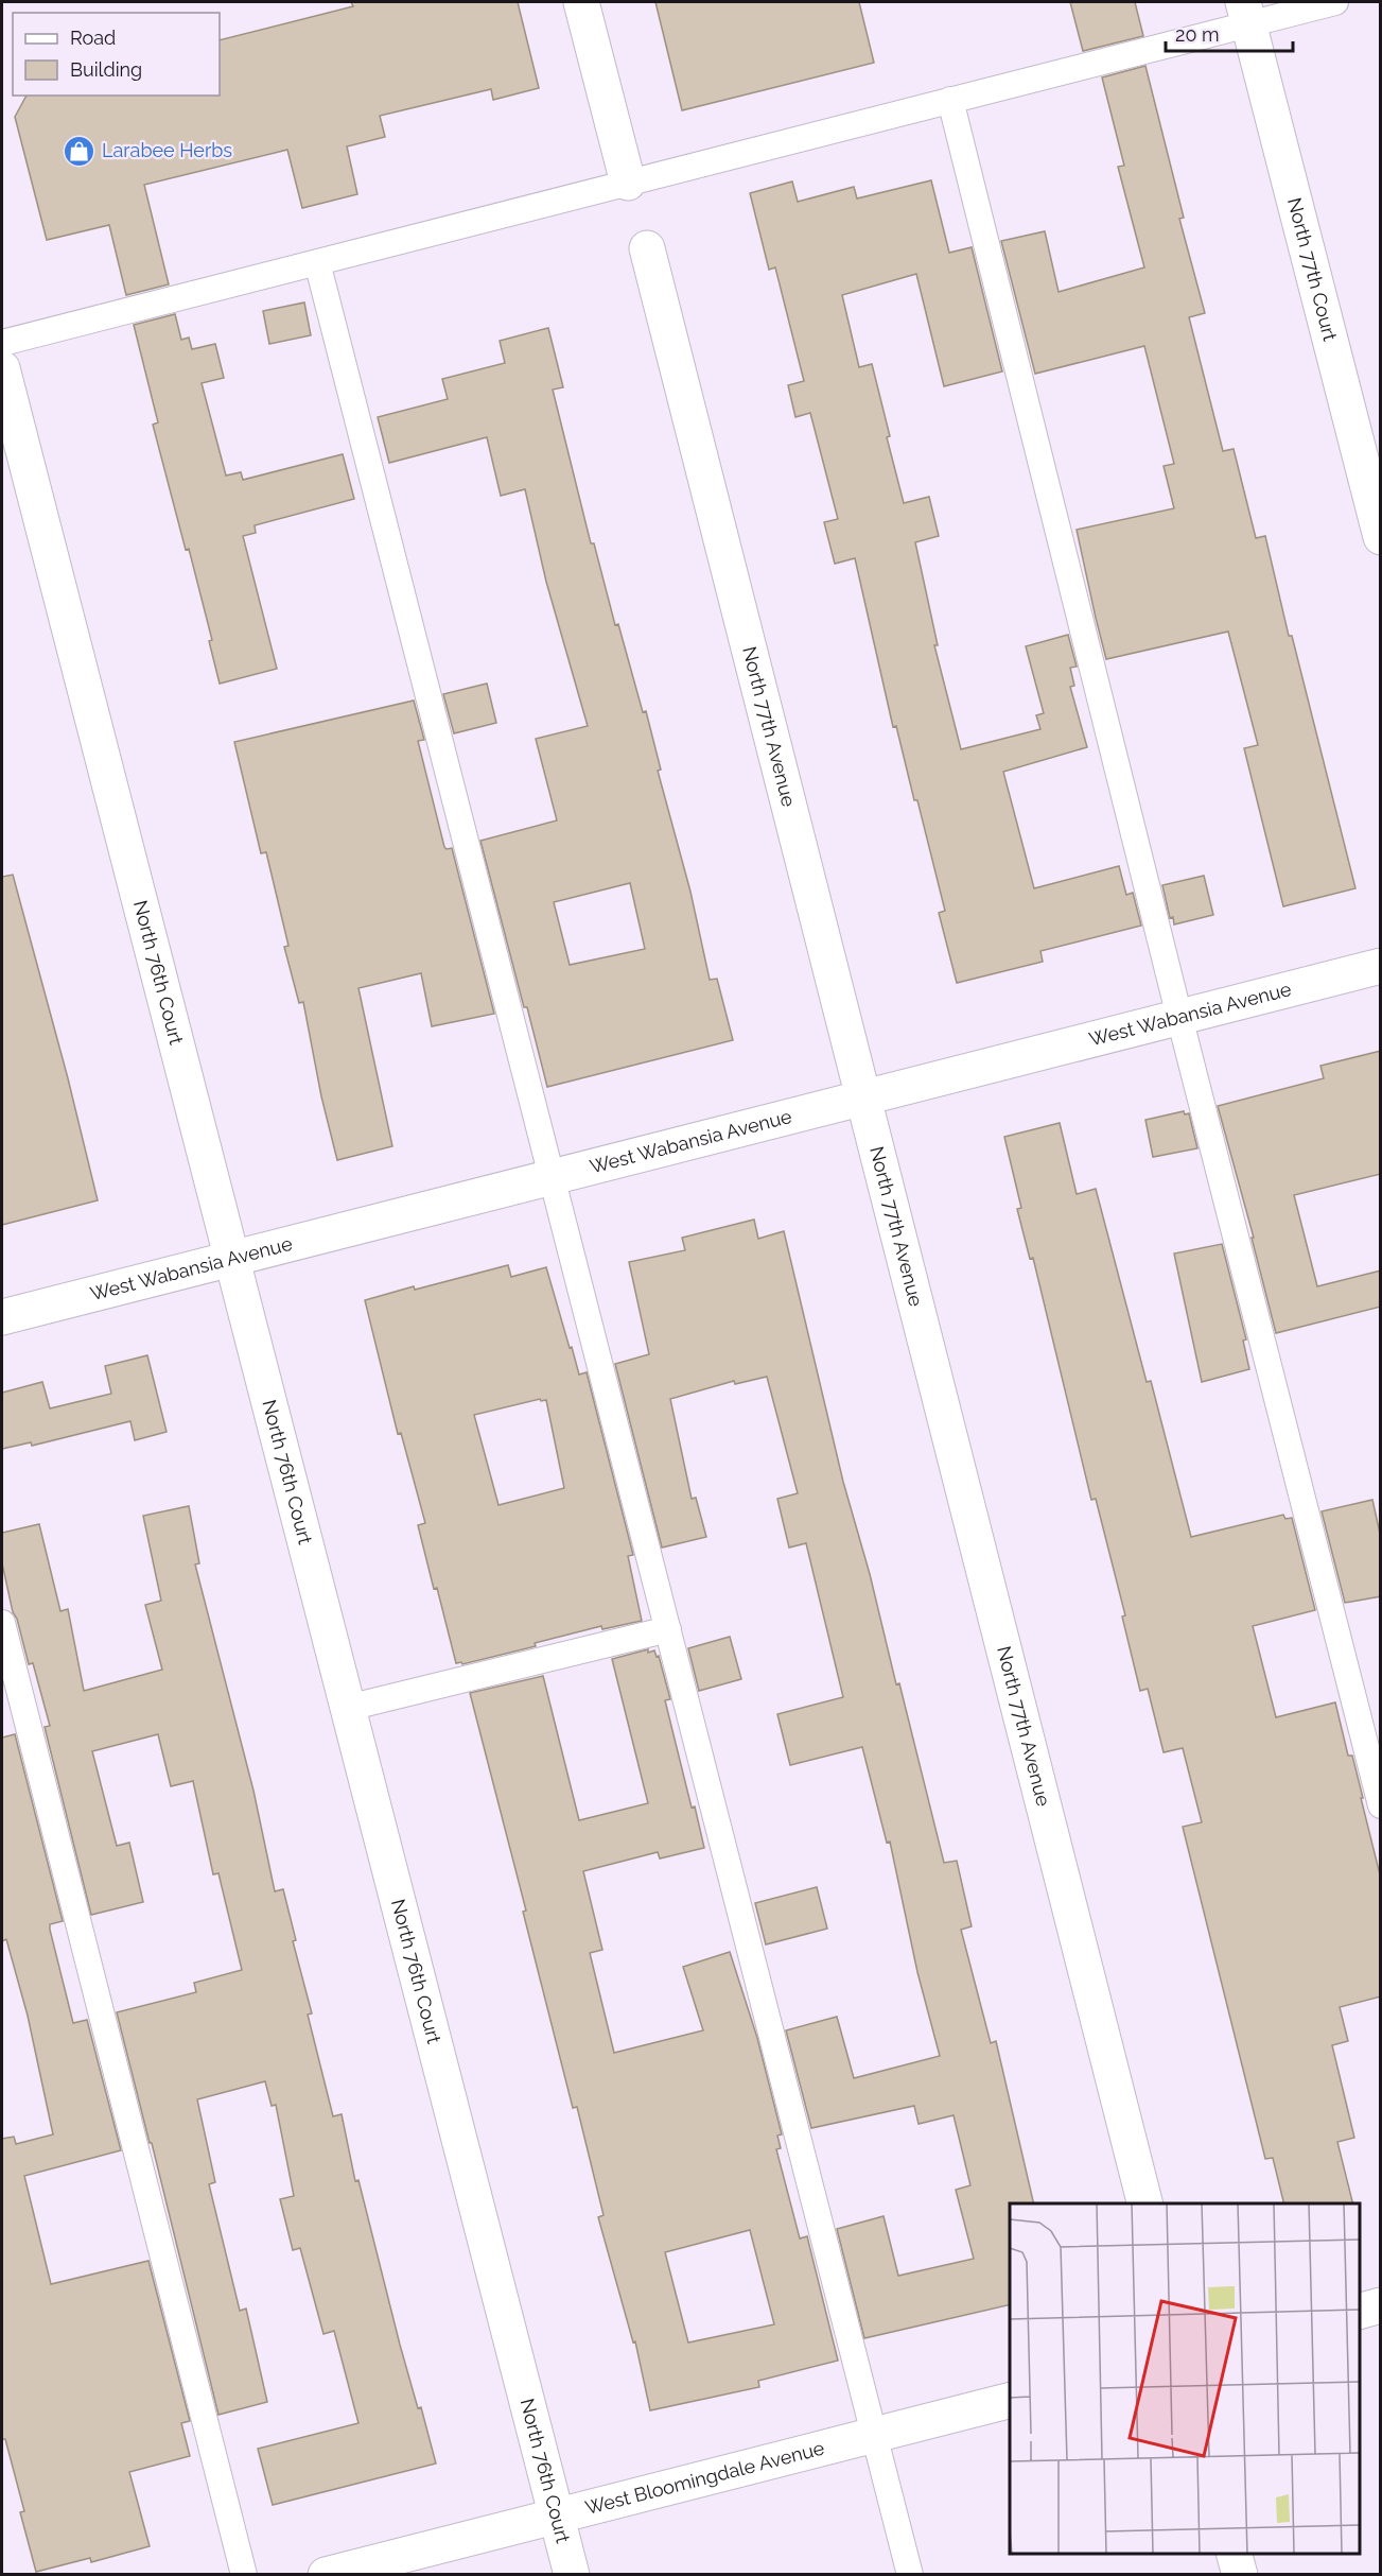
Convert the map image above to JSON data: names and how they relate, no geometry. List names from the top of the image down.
{
  "streets": {
    "street": [
      "North 77th Court",
      "North 77th Avenue",
      "North 76th Court",
      "West Wabansia Avenue",
      "West Bloomingdale Avenue"
    ]
  },
  "crossings": [
    ["North 77th Avenue", "West Wabansia Avenue"],
    ["North 76th Court", "West Wabansia Avenue"],
    ["North 76th Court", "West Bloomingdale Avenue"]
  ],
  "places": {
    "shop": ["Larabee Herbs"]
  },
  "legend": ["Road", "Building"],
  "scale_bar": "20 m"
}
